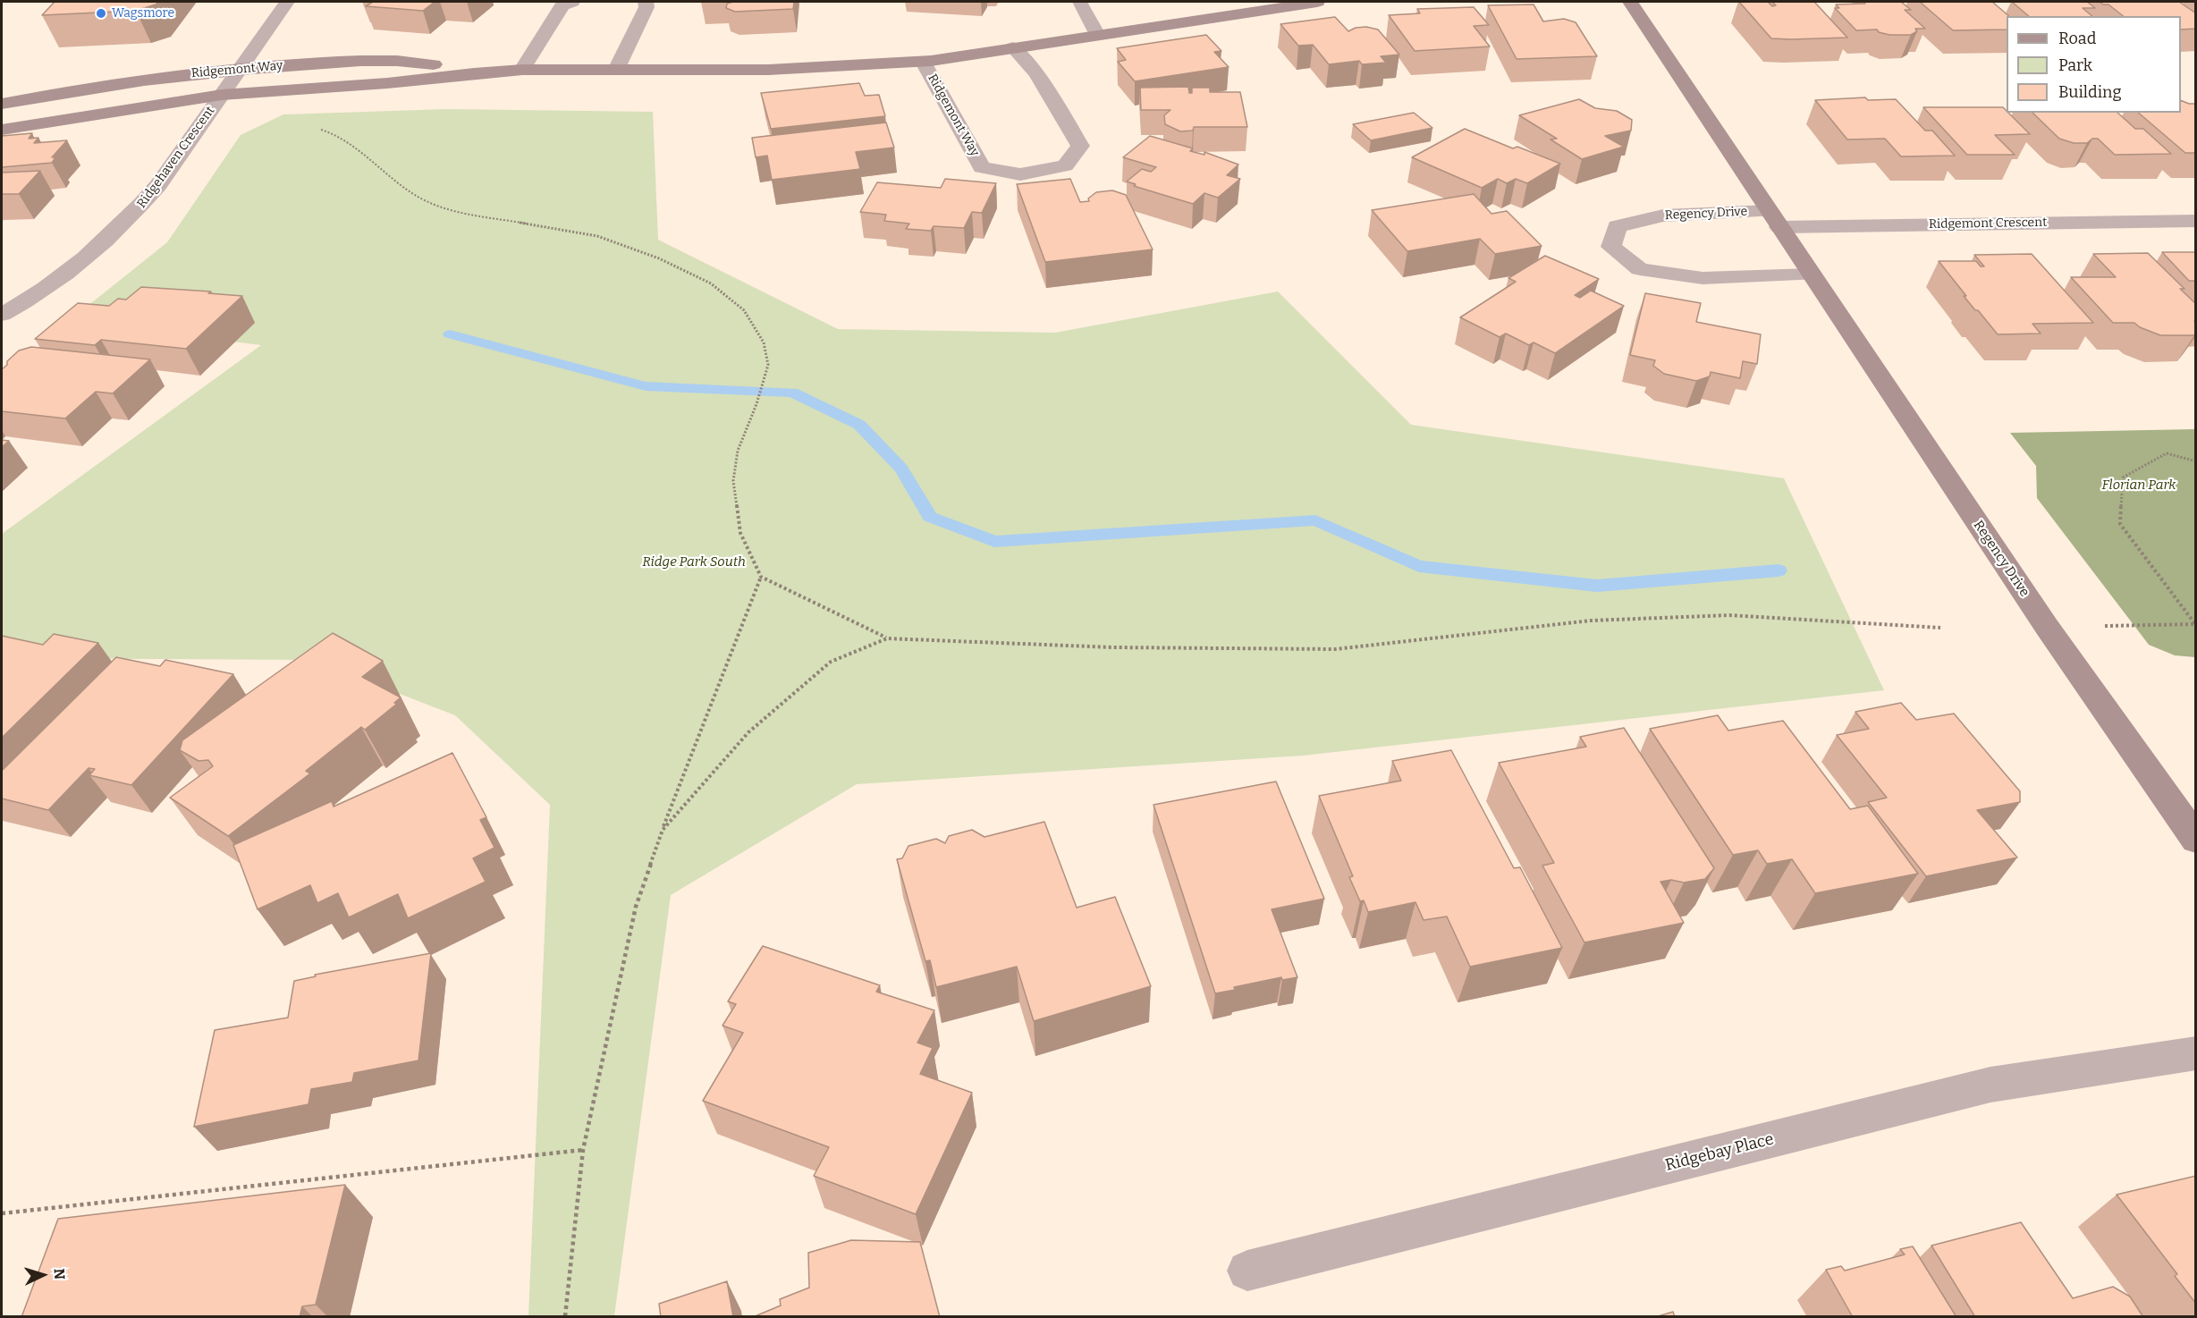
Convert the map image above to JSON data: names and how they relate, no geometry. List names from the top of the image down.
{
  "streets": {
    "street": [
      "Ridgemont Way",
      "Ridgehaven Crescent",
      "Regency Drive",
      "Ridgemont Crescent",
      "Ridgebay Place"
    ]
  },
  "crossings": [
    ["Ridgemont Way", "Ridgehaven Crescent"],
    ["Regency Drive", "Ridgemont Crescent"]
  ],
  "parks": ["Florian Park", "Ridge Park South"],
  "places": ["Wagsmore"],
  "legend": ["Road", "Park", "Building"],
  "north": "right"
}
